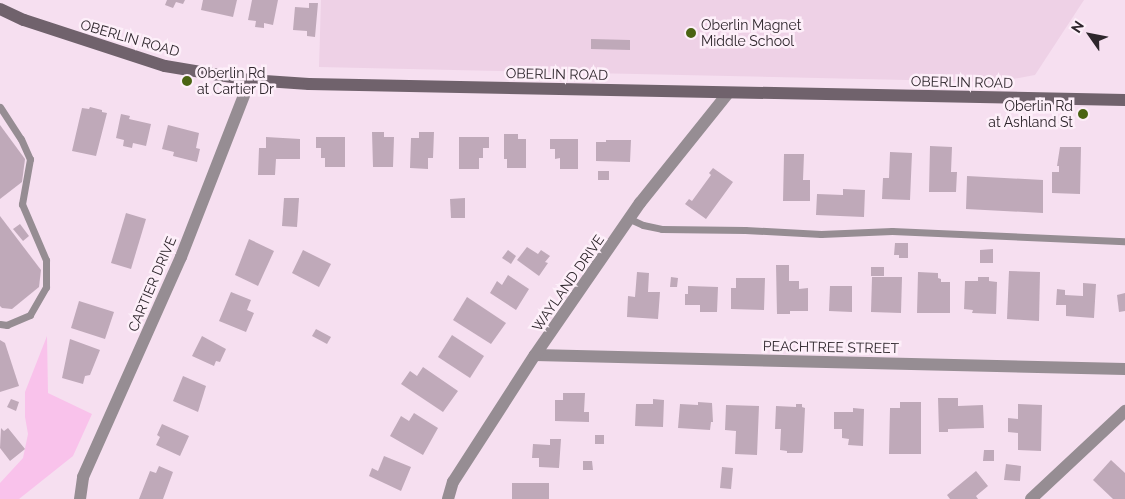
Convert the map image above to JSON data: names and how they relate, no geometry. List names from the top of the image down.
{
  "streets": {
    "main road": ["OBERLIN ROAD"],
    "street": ["WAYLAND DRIVE", "CARTIER DRIVE", "PEACHTREE STREET"]
  },
  "crossings": [
    ["OBERLIN ROAD", "WAYLAND DRIVE"],
    ["OBERLIN ROAD", "CARTIER DRIVE"],
    ["WAYLAND DRIVE", "PEACHTREE STREET"]
  ],
  "places": ["Oberlin Magnet Middle School", "Oberlin Rd at Cartier Dr", "Oberlin Rd at Ashland St"],
  "north": "top left"
}
